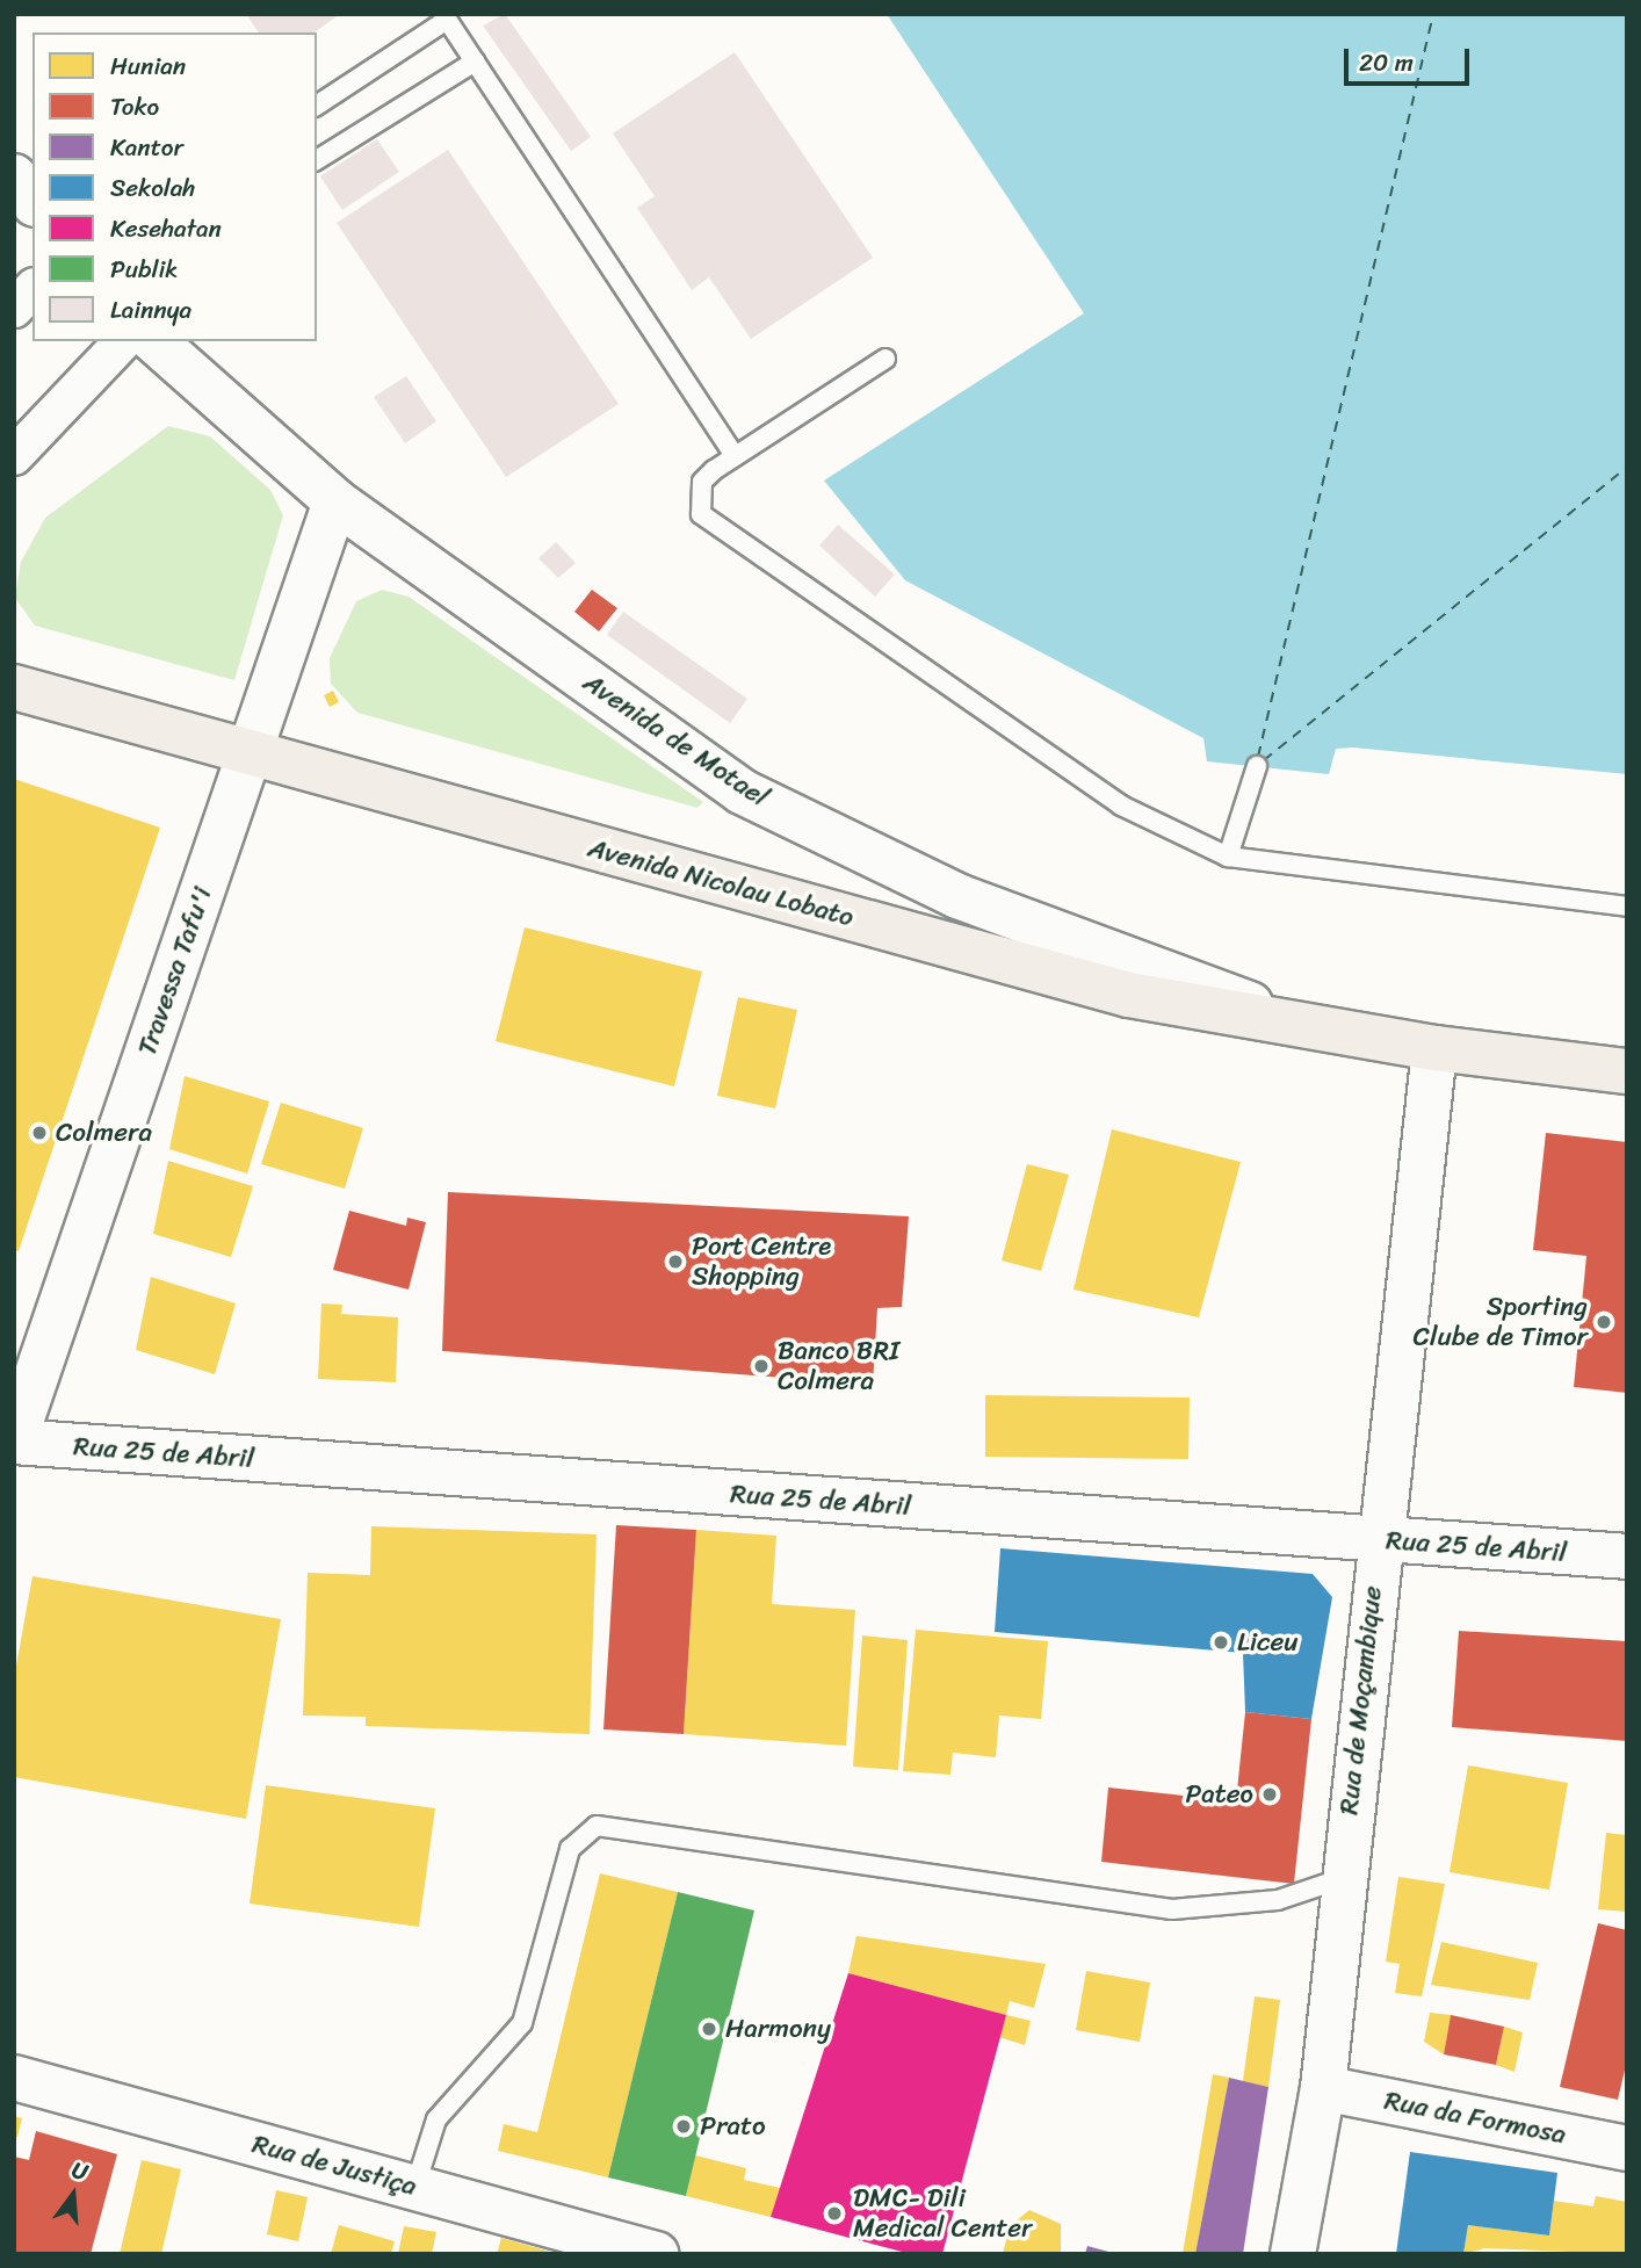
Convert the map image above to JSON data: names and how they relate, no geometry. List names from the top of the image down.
{
  "streets": {
    "main road": ["Avenida Nicolau Lobato"],
    "street": [
      "Avenida de Motael",
      "Travessa Tafu'i",
      "Rua 25 de Abril",
      "Rua de Moçambique",
      "Rua da Formosa",
      "Rua de Justiça"
    ]
  },
  "crossings": [
    ["Avenida de Motael", "Avenida Nicolau Lobato"],
    ["Avenida de Motael", "Travessa Tafu'i"],
    ["Avenida Nicolau Lobato", "Travessa Tafu'i"],
    ["Avenida Nicolau Lobato", "Rua de Moçambique"],
    ["Travessa Tafu'i", "Rua 25 de Abril"],
    ["Rua 25 de Abril", "Rua de Moçambique"],
    ["Rua de Moçambique", "Rua da Formosa"]
  ],
  "places": [
    "Colmera",
    "Port Centre Shopping",
    "Sporting Clube de Timor",
    "Banco BRI Colmera",
    "Liceu",
    "Pateo",
    "Harmony",
    "Prato",
    "DMC- Dili Medical Center"
  ],
  "legend": [
    "Hunian",
    "Toko",
    "Kantor",
    "Sekolah",
    "Kesehatan",
    "Publik",
    "Lainnya"
  ],
  "scale_bar": "20 m",
  "north": "top"
}
